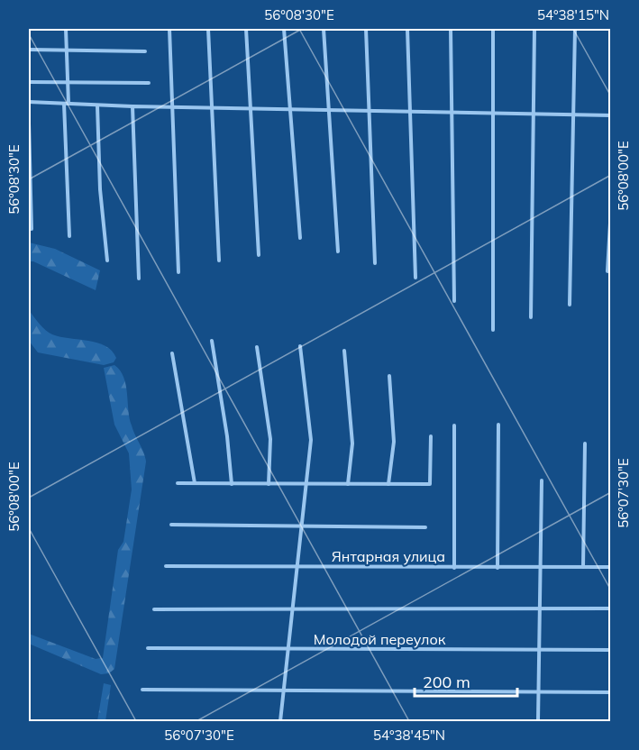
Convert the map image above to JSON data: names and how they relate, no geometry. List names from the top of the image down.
{
  "streets": {
    "street": ["Янтарная улица", "Молодой переулок"]
  },
  "scale_bar": "200 m",
  "coordinates": [
    "56°08'30\"E",
    "54°38'15\"N",
    "56°08'00\"E",
    "56°07'30\"E",
    "54°38'45\"N"
  ]
}
